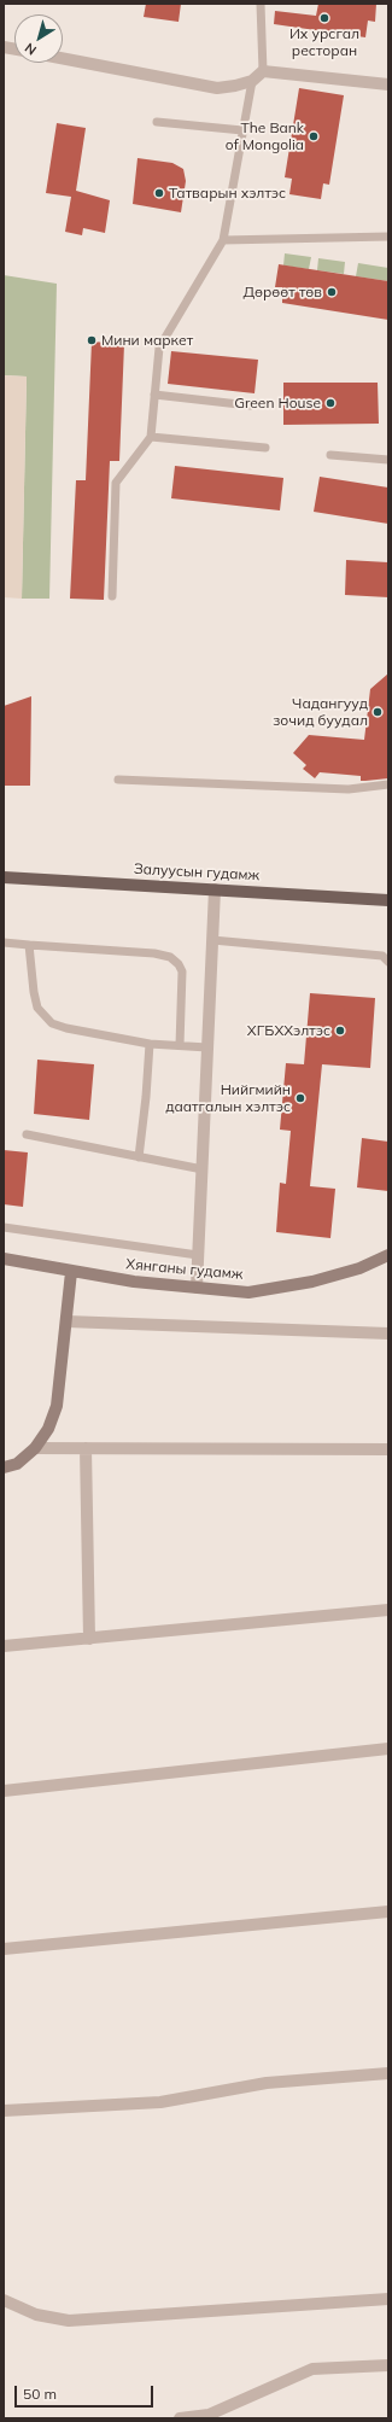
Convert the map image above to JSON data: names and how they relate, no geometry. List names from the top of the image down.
{
  "streets": {
    "main road": ["Залуусын гудамж", "Хянганы гудамж"]
  },
  "places": [
    "Их урсгал ресторан",
    "The Bank of Mongolia",
    "Татварын хэлтэс",
    "Дөрөөт төв",
    "Мини маркет",
    "Green House",
    "Чадангууд зочид буудал",
    "ХГБХХэлтэс",
    "Нийгмийн даатгалын хэлтэс"
  ],
  "scale_bar": "50 m",
  "north": "bottom left"
}
